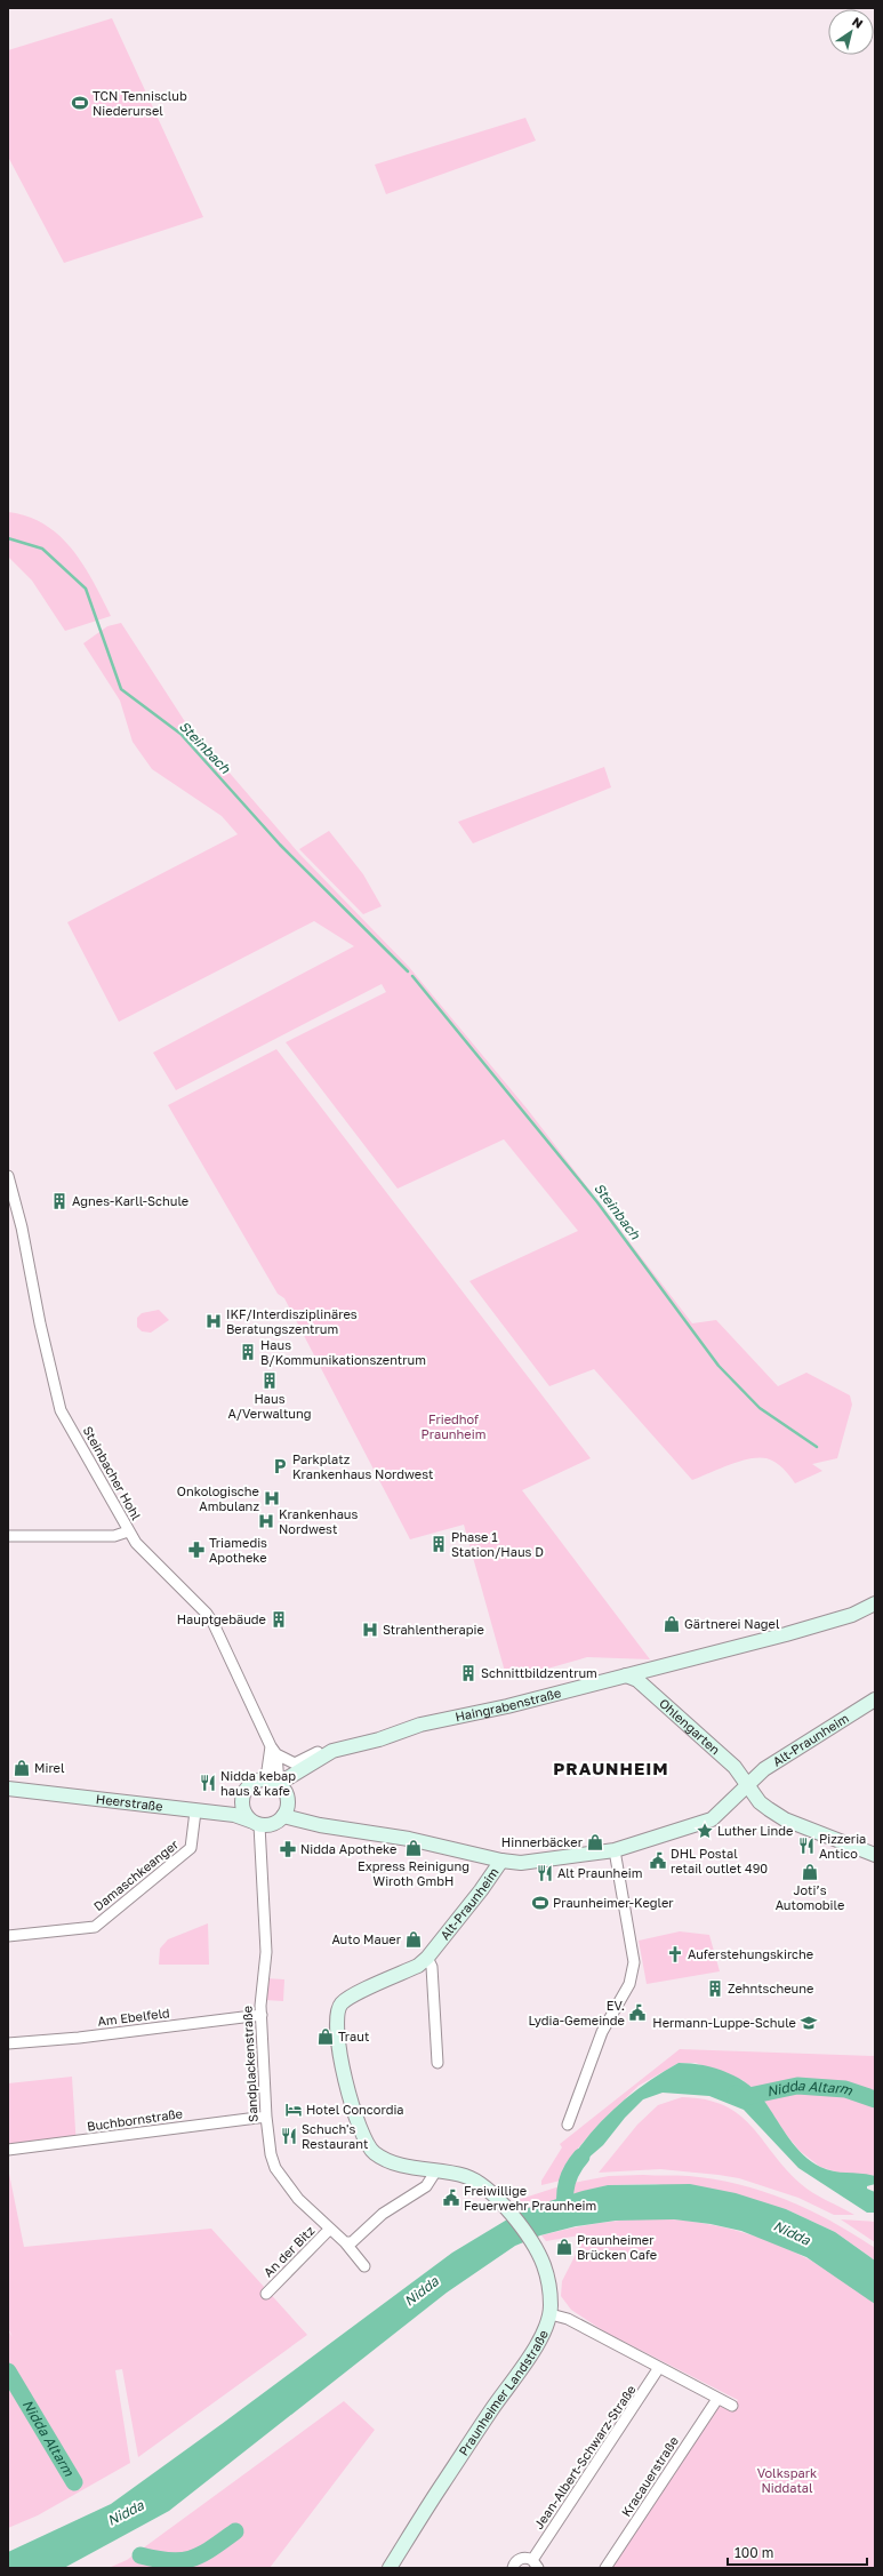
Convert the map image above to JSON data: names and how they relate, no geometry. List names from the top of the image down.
{
  "streets": {
    "main road": [
      "Haingrabenstraße",
      "Ohlengarten",
      "Alt-Praunheim",
      "Heerstraße",
      "Praunheimer Landstraße"
    ],
    "street": [
      "Steinbacher Hohl",
      "Damaschkeanger",
      "Am Ebelfeld",
      "Sandplackenstraße",
      "Buchbornstraße",
      "An der Bitz",
      "Jean-Albert-Schwarz-Straße",
      "Kracauerstraße"
    ]
  },
  "crossings": [
    ["Steinbacher Hohl", "Haingrabenstraße"],
    ["Steinbacher Hohl", "Heerstraße"],
    ["Steinbacher Hohl", "Sandplackenstraße"],
    ["Haingrabenstraße", "Ohlengarten"],
    ["Haingrabenstraße", "Heerstraße"],
    ["Haingrabenstraße", "Sandplackenstraße"],
    ["Ohlengarten", "Alt-Praunheim"],
    ["Alt-Praunheim", "Praunheimer Landstraße"],
    ["Heerstraße", "Damaschkeanger"],
    ["Heerstraße", "Sandplackenstraße"],
    ["Am Ebelfeld", "Sandplackenstraße"],
    ["Sandplackenstraße", "Buchbornstraße"],
    ["Sandplackenstraße", "An der Bitz"]
  ],
  "districts": ["PRAUNHEIM"],
  "water": ["Steinbach", "Nidda Altarm", "Nidda"],
  "parks": ["Friedhof Praunheim", "Volkspark Niddatal"],
  "places": {
    "sports": ["TCN Tennisclub Niederursel", "Praunheimer-Kegler"],
    "building": [
      "Agnes-Karll-Schule",
      "Haus B/Kommunikationszentrum",
      "Haus A/Verwaltung",
      "Phase 1 Station/Haus D",
      "Hauptgebäude",
      "Schnittbildzentrum",
      "Zehntscheune"
    ],
    "hospital": [
      "IKF/Interdisziplinäres Beratungszentrum",
      "Onkologische Ambulanz",
      "Krankenhaus Nordwest",
      "Strahlentherapie"
    ],
    "parking": ["Parkplatz Krankenhaus Nordwest"],
    "pharmacy": ["Triamedis Apotheke", "Nidda Apotheke"],
    "shop": [
      "Gärtnerei Nagel",
      "Mirel",
      "Hinnerbäcker",
      "Express Reinigung Wiroth GmbH",
      "Joti’s Automobile",
      "Auto Mauer",
      "Traut",
      "Praunheimer Brücken Cafe"
    ],
    "restaurant": [
      "Nidda kebap haus & kafe",
      "Pizzeria Antico",
      "Alt Praunheim",
      "Schuch's Restaurant"
    ],
    "place": ["Luther Linde"],
    "public building": ["DHL Postal retail outlet 490", "EV. Lydia-Gemeinde", "Freiwillige Feuerwehr Praunheim"],
    "church": ["Auferstehungskirche"],
    "school or university": ["Hermann-Luppe-Schule"],
    "hotel": ["Hotel Concordia"]
  },
  "scale_bar": "100 m",
  "north": "top right"
}
